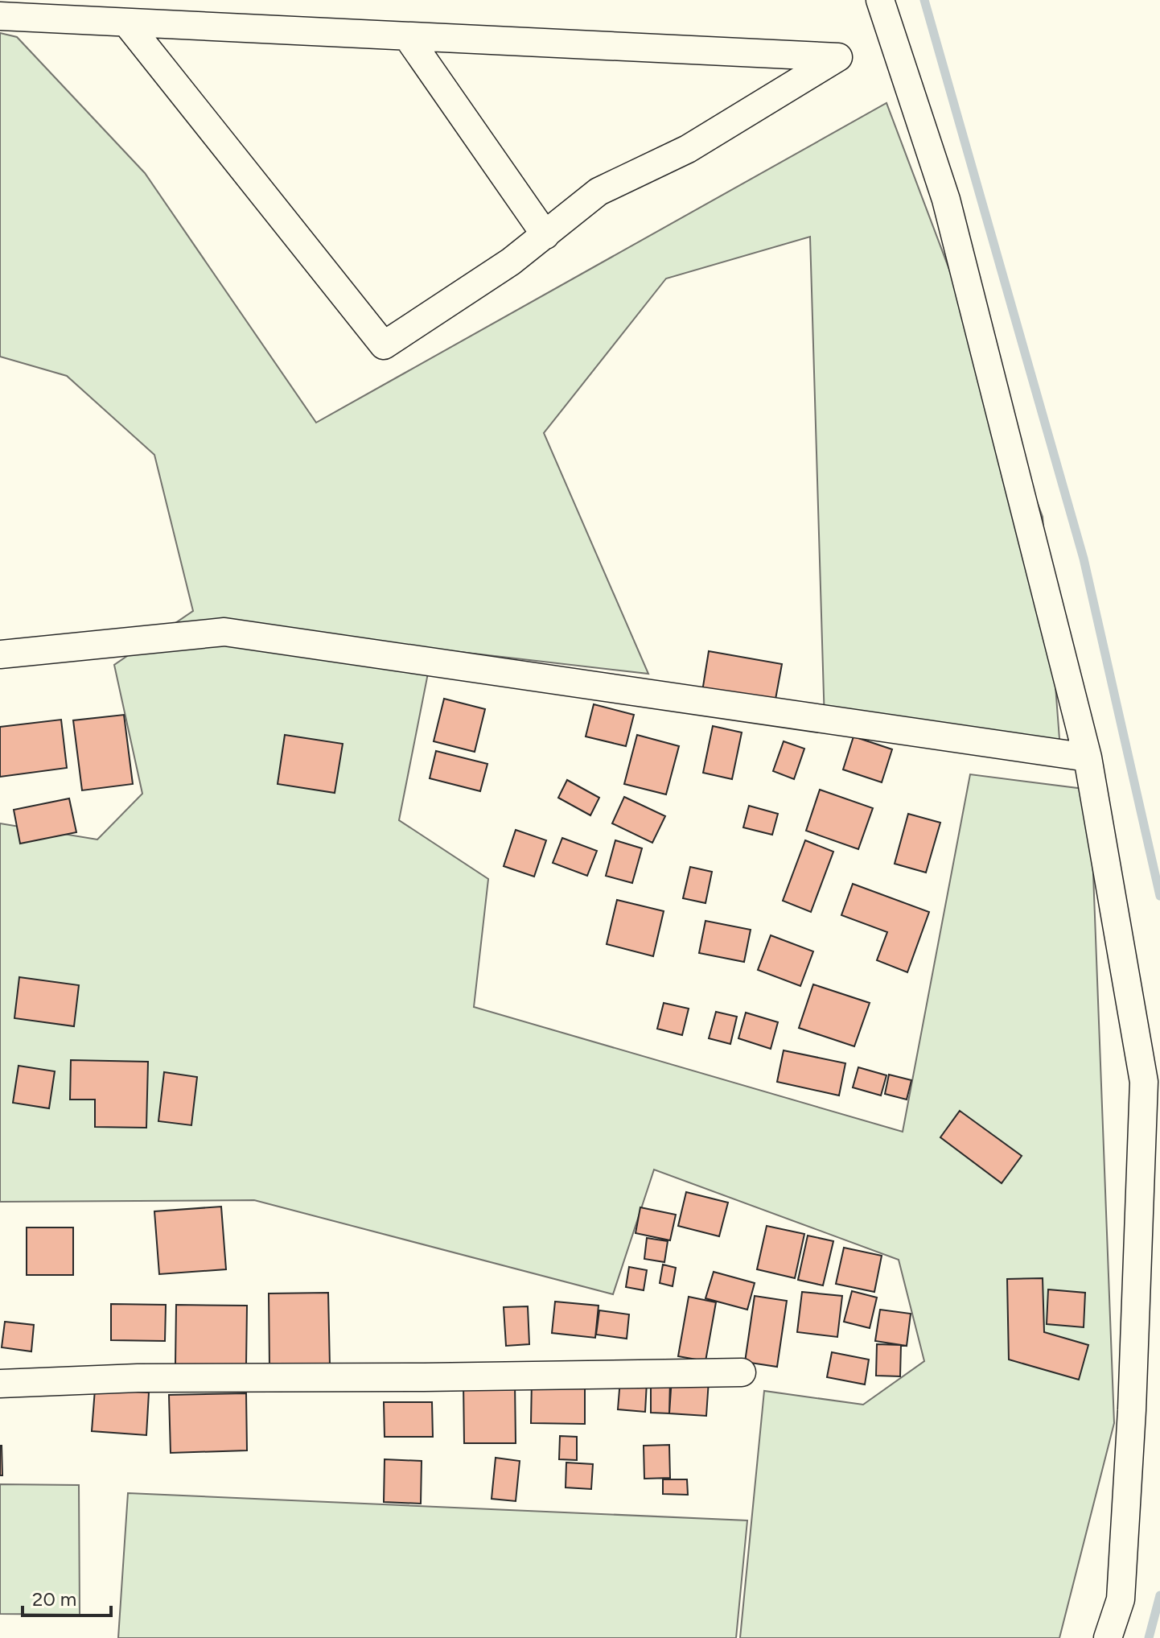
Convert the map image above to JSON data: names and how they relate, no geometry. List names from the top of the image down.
{
  "scale_bar": "20 m"
}
